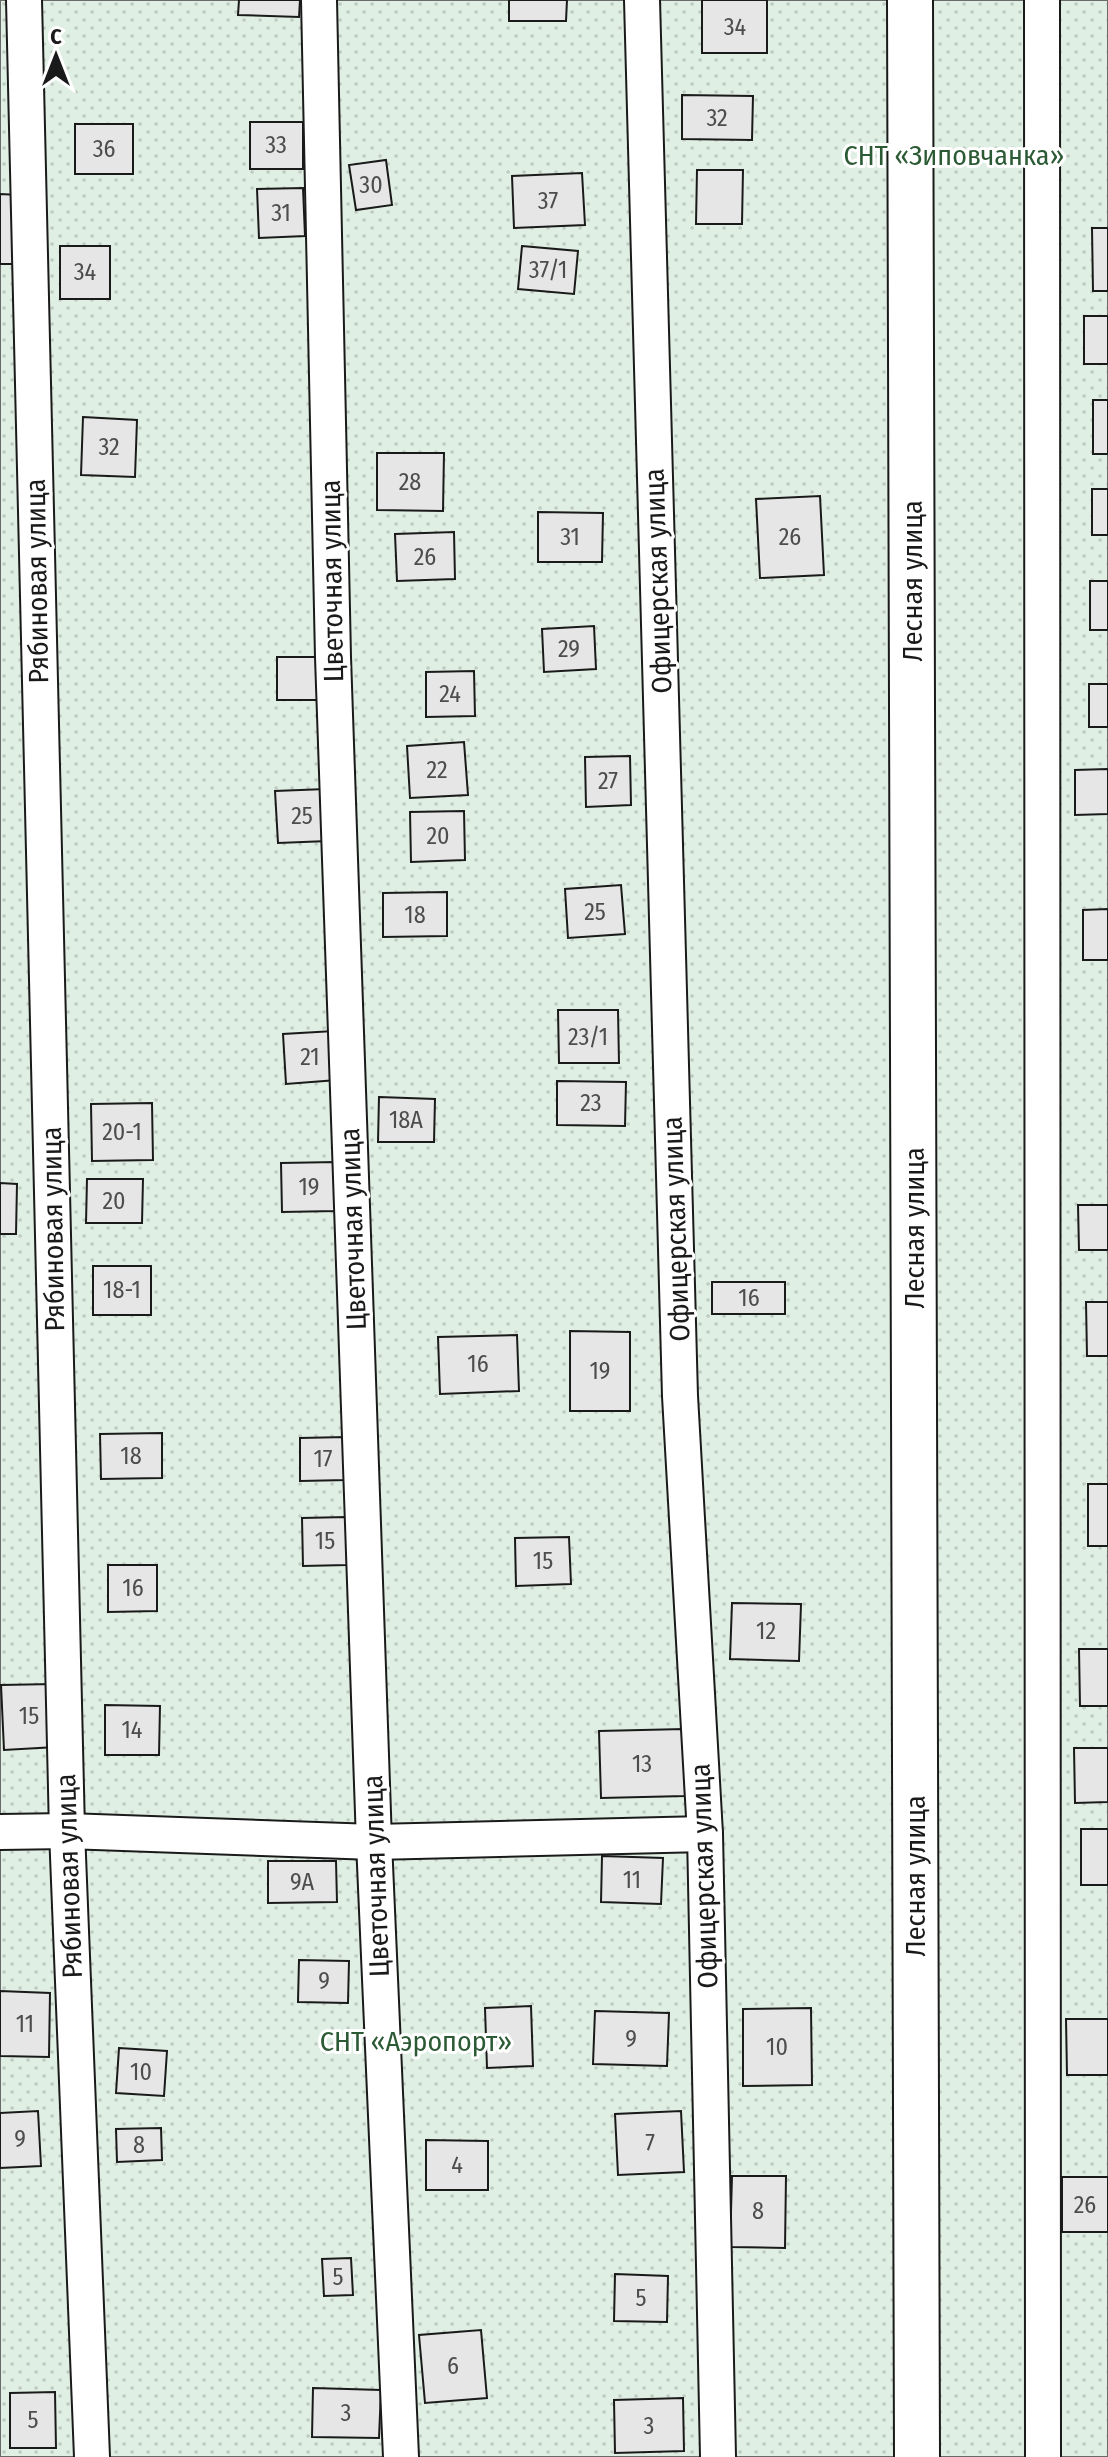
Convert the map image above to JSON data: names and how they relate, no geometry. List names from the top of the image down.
{
  "streets": {
    "street": [
      "Рябиновая улица",
      "Цветочная улица",
      "Офицерская улица",
      "Лесная улица"
    ]
  },
  "parks": ["СНТ «Зиповчанка»", "СНТ «Аэропорт»"],
  "house_numbers": [
    "34",
    "32",
    "33",
    "36",
    "30",
    "37",
    "31",
    "37/1",
    "34",
    "32",
    "28",
    "31",
    "26",
    "26",
    "29",
    "24",
    "22",
    "27",
    "25",
    "20",
    "25",
    "18",
    "23/1",
    "21",
    "23",
    "18А",
    "20-1",
    "19",
    "20",
    "18-1",
    "16",
    "16",
    "19",
    "18",
    "17",
    "15",
    "15",
    "16",
    "12",
    "15",
    "14",
    "13",
    "11",
    "9А",
    "9",
    "11",
    "9",
    "10",
    "10",
    "9",
    "7",
    "8",
    "4",
    "26",
    "8",
    "5",
    "5",
    "6",
    "3",
    "5",
    "3"
  ],
  "north": "top"
}
